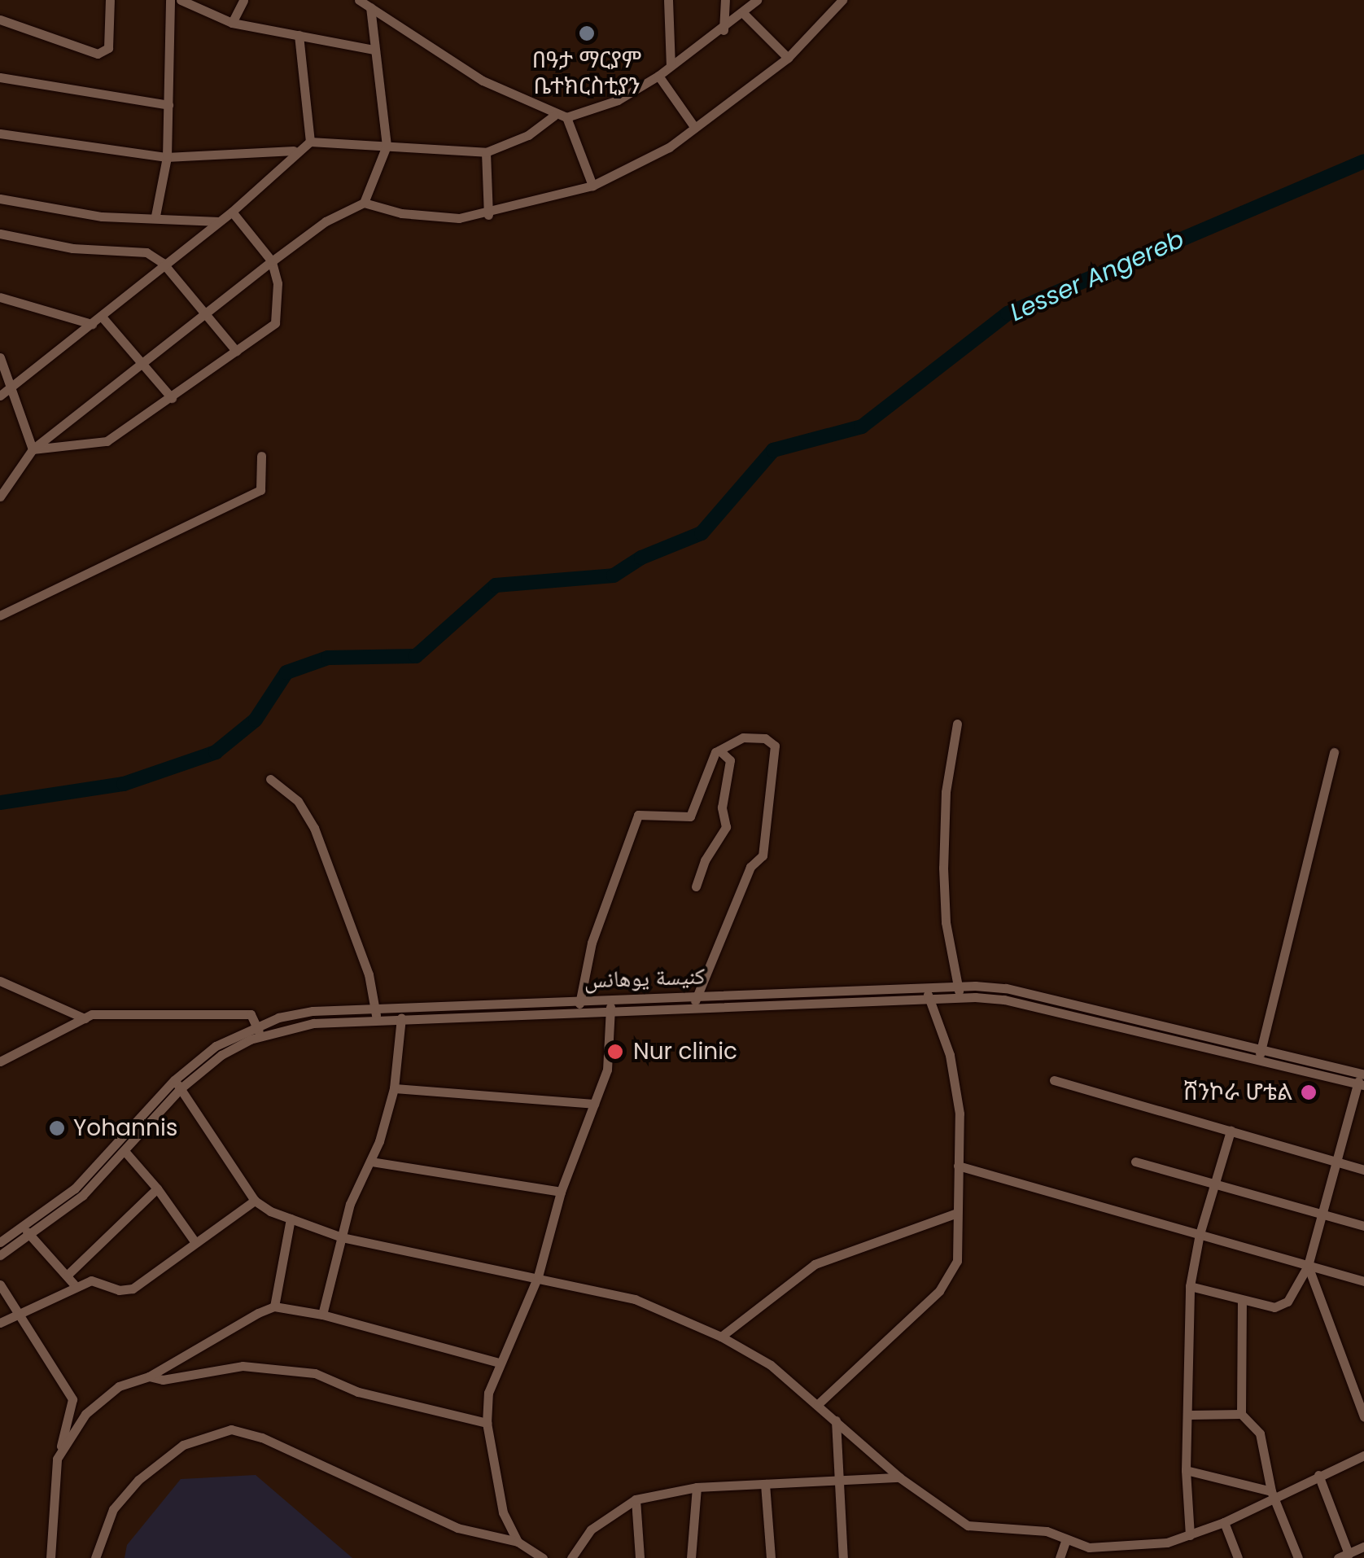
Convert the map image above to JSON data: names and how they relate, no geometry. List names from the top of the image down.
{
  "streets": {
    "street": ["كنيسة يوهانس"]
  },
  "water": ["Lesser Angereb"],
  "places": [
    "በዓታ ማርያም ቤተክርስቲያን",
    "Nur clinic",
    "ሸንኮራ ሆቴል",
    "Yohannis"
  ]
}
